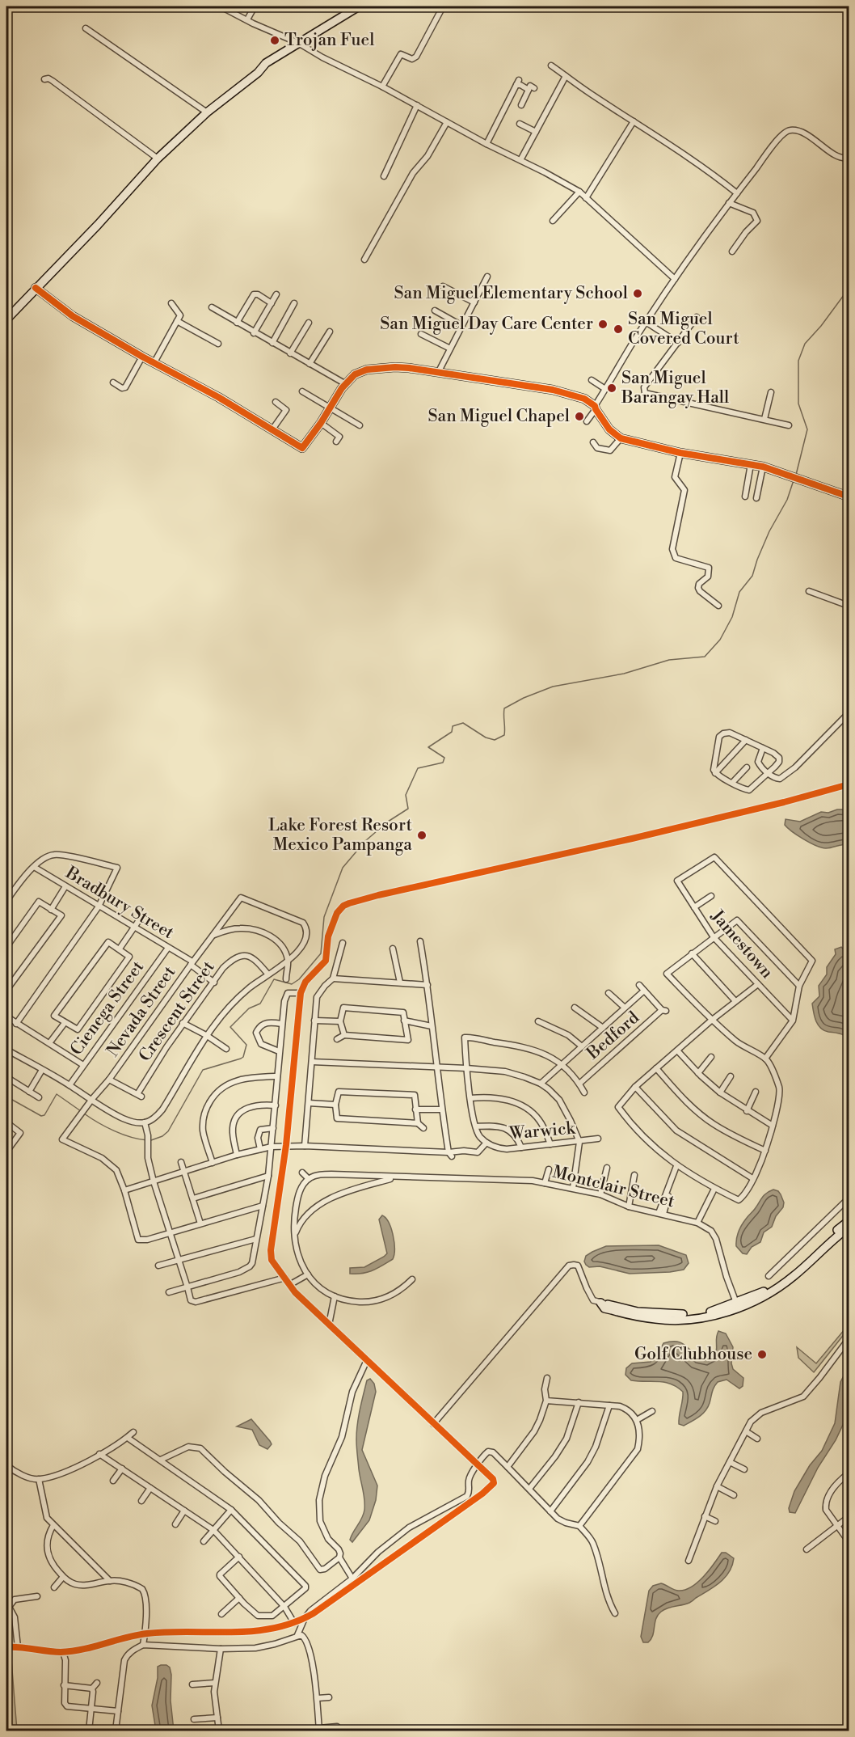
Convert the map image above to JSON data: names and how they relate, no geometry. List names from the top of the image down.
{
  "streets": {
    "street": [
      "Bradbury Street",
      "Jamestown",
      "Cienega Street",
      "Nevada Street",
      "Crescent Street",
      "Bedford",
      "Warwick",
      "Montclair Street"
    ]
  },
  "crossings": [
    ["Bradbury Street", "Cienega Street"],
    ["Bradbury Street", "Nevada Street"],
    ["Bradbury Street", "Crescent Street"],
    ["Nevada Street", "Crescent Street"]
  ],
  "places": [
    "Trojan Fuel",
    "San Miguel Elementary School",
    "San Miguel Day Care Center",
    "San Miguel Covered Court",
    "San Miguel Barangay Hall",
    "San Miguel Chapel",
    "Lake Forest Resort Mexico Pampanga",
    "Golf Clubhouse"
  ]
}
